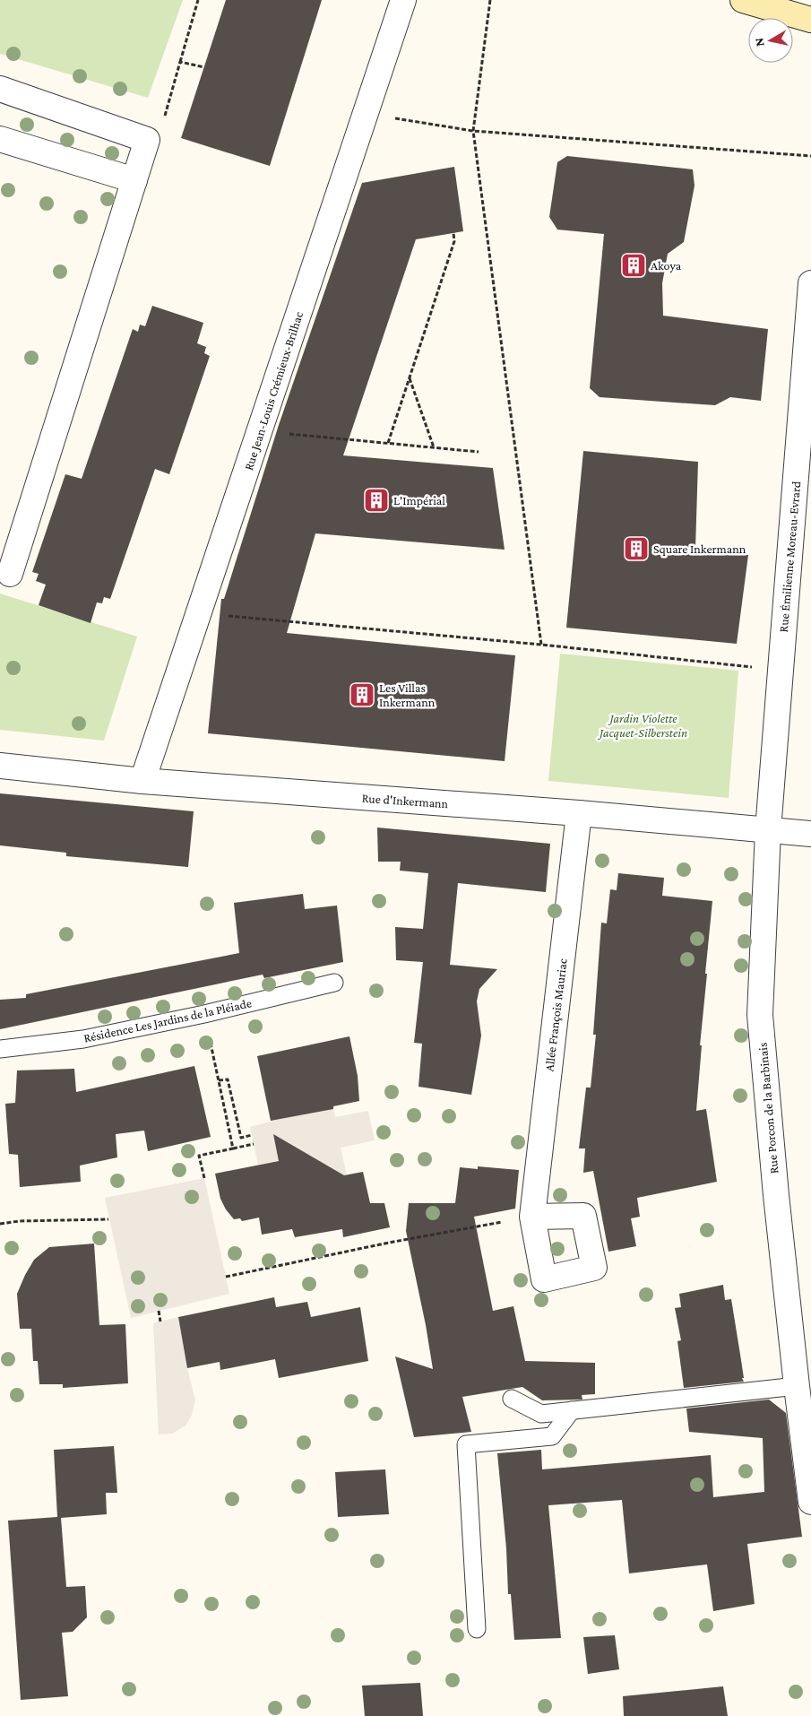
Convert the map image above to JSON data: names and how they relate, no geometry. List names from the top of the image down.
{
  "streets": {
    "street": [
      "Rue Jean-Louis Crémieux-Brilhac",
      "Rue Émilienne Moreau-Evrard",
      "Rue d'Inkermann",
      "Allée François Mauriac",
      "Rue Porcon de la Barbinais"
    ],
    "lane": ["Résidence Les Jardins de la Pléiade"]
  },
  "crossings": [
    ["Rue Jean-Louis Crémieux-Brilhac", "Rue d'Inkermann"],
    ["Rue Émilienne Moreau-Evrard", "Rue d'Inkermann"],
    ["Rue Émilienne Moreau-Evrard", "Rue Porcon de la Barbinais"],
    ["Rue d'Inkermann", "Allée François Mauriac"],
    ["Rue d'Inkermann", "Rue Porcon de la Barbinais"]
  ],
  "parks": ["Jardin Violette Jacquet-Silberstein"],
  "places": {
    "building": [
      "Akoya",
      "L'Impérial",
      "Square Inkermann",
      "Les Villas Inkermann"
    ]
  },
  "north": "left"
}
